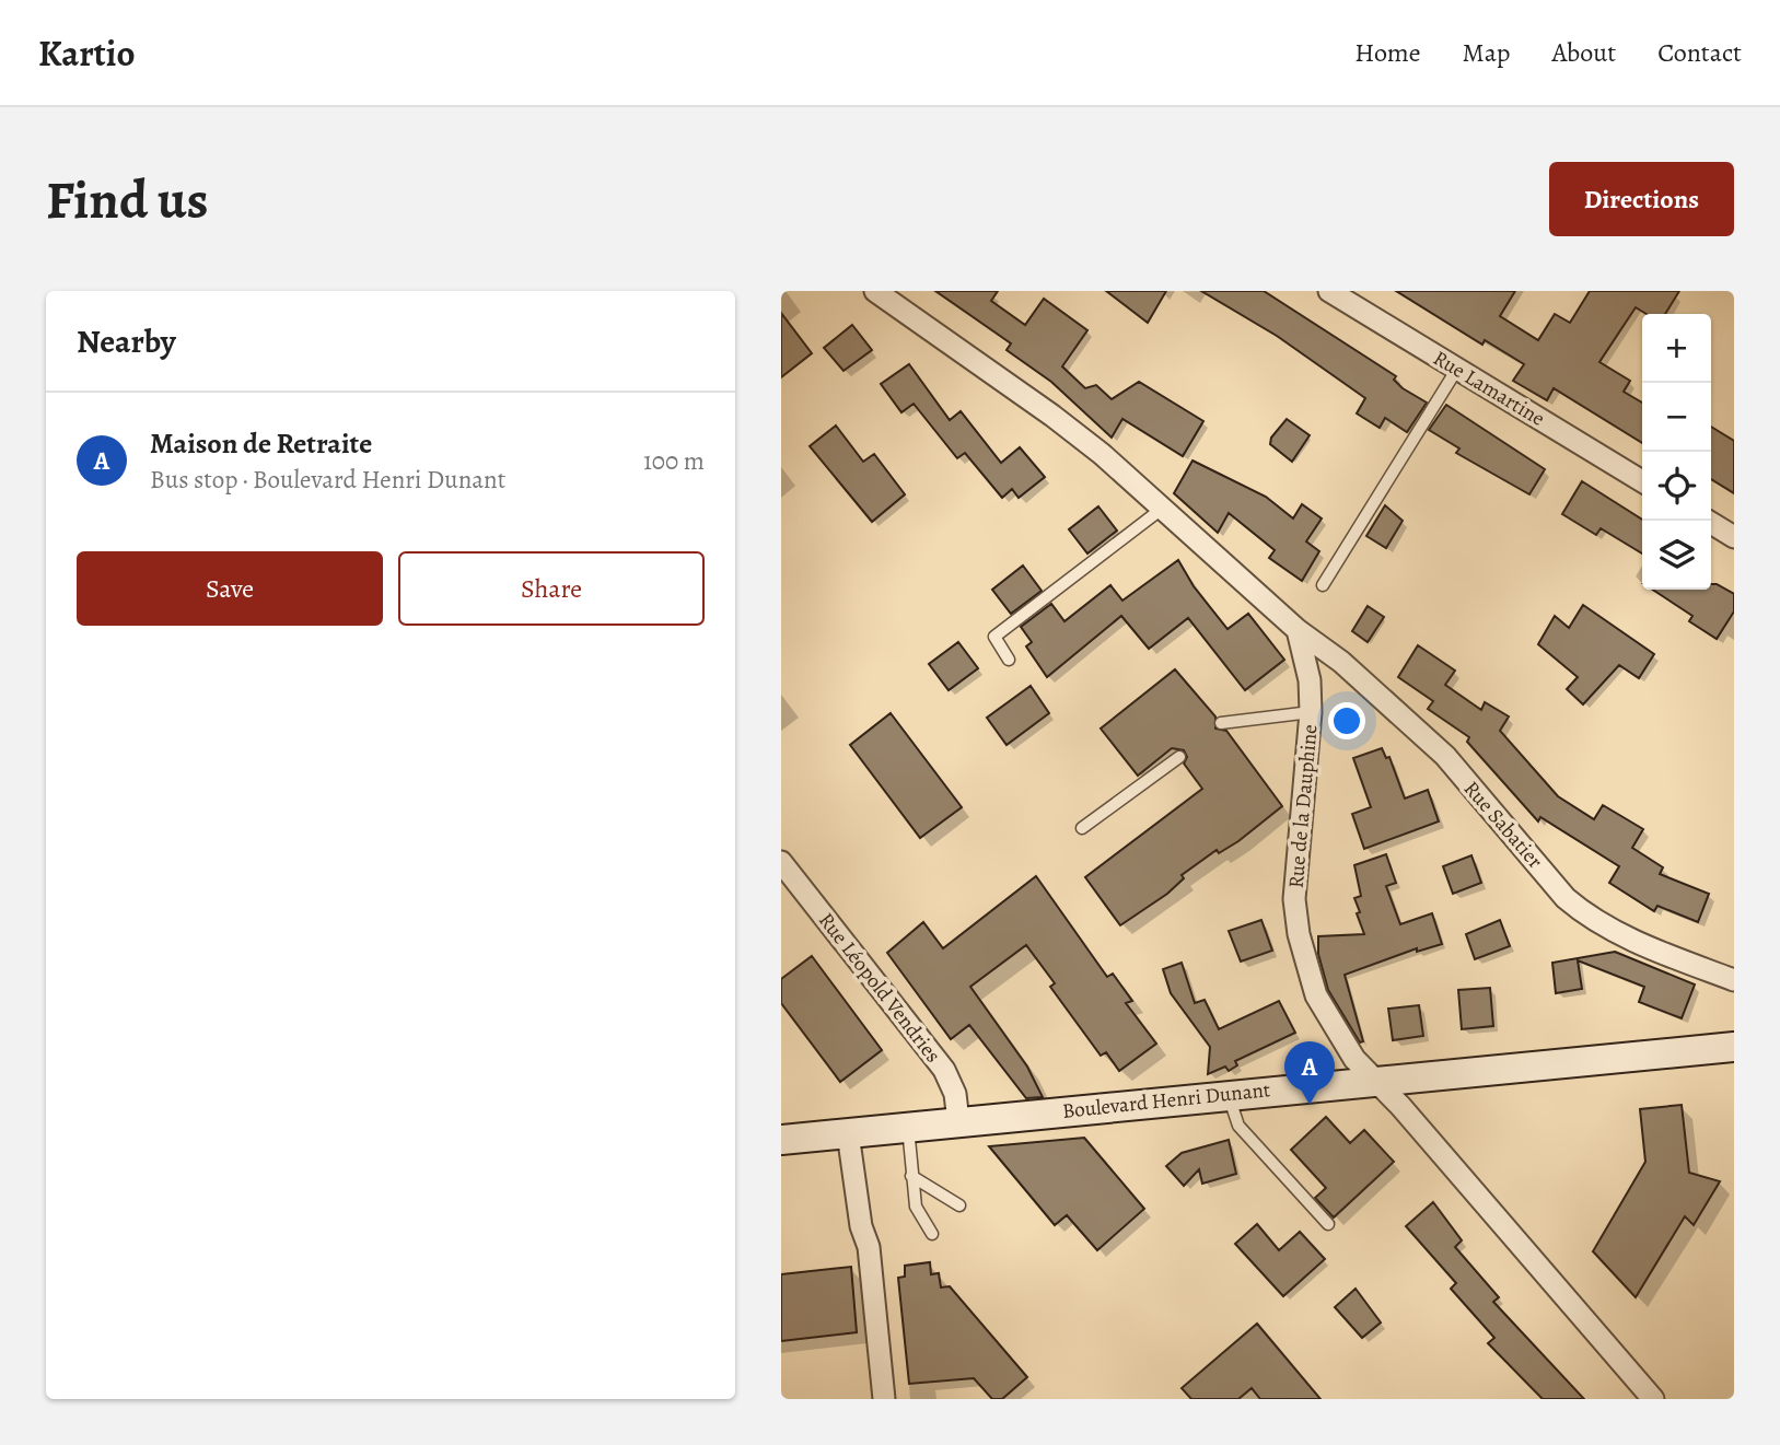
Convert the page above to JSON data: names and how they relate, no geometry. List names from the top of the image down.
{
  "streets": {
    "main road": ["Boulevard Henri Dunant"],
    "street": [
      "Rue Lamartine",
      "Rue de la Dauphine",
      "Rue Sabatier",
      "Rue Léopold Vendries"
    ]
  },
  "crossings": [
    ["Rue de la Dauphine", "Rue Sabatier"],
    ["Rue de la Dauphine", "Boulevard Henri Dunant"],
    ["Rue Léopold Vendries", "Boulevard Henri Dunant"]
  ],
  "page": {
    "header": "Kartio",
    "nav": [
      "Home",
      "Map",
      "About",
      "Contact"
    ],
    "buttons": [
      "Directions",
      ["Save", "Share"]
    ],
    "title": "Find us",
    "heading": "Nearby",
    "map_buttons": ["+", "−"],
    "list": [
      {
        "mark": "A",
        "name": "Maison de Retraite",
        "note": "Bus stop · Boulevard Henri Dunant",
        "value": "100 m"
      }
    ],
    "pins": "A"
  }
}
